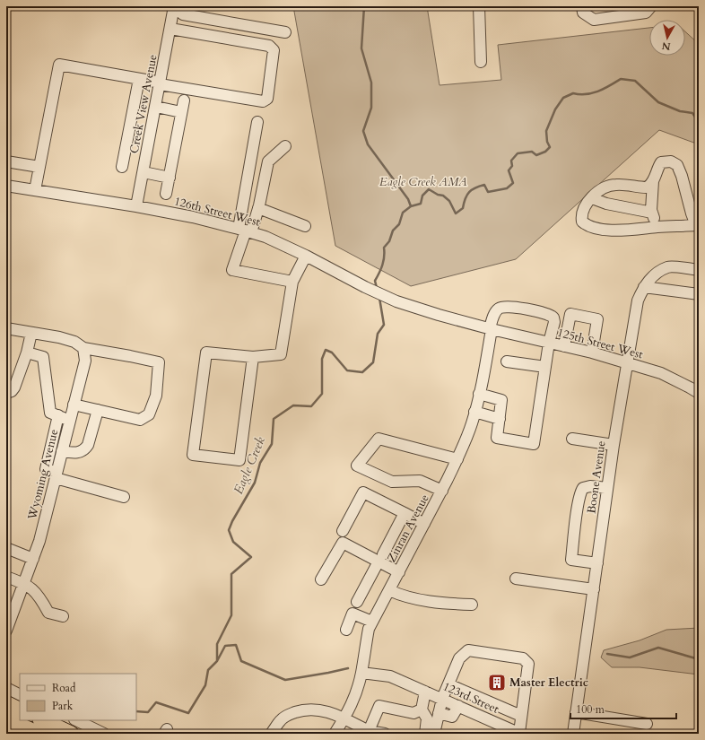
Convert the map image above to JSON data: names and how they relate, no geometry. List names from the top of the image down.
{
  "streets": {
    "street": [
      "Creek View Avenue",
      "126th Street West",
      "125th Street West",
      "Wyoming Avenue",
      "Boone Avenue",
      "Zinran Avenue",
      "123rd Street"
    ]
  },
  "crossings": [
    ["Creek View Avenue", "126th Street West"],
    ["126th Street West", "125th Street West"],
    ["126th Street West", "Zinran Avenue"],
    ["125th Street West", "Boone Avenue"],
    ["125th Street West", "Zinran Avenue"],
    ["Zinran Avenue", "123rd Street"]
  ],
  "water": ["Eagle Creek"],
  "parks": ["Eagle Creek AMA"],
  "places": {
    "building": ["Master Electric"]
  },
  "legend": ["Road", "Park"],
  "scale_bar": "100 m",
  "north": "bottom"
}
